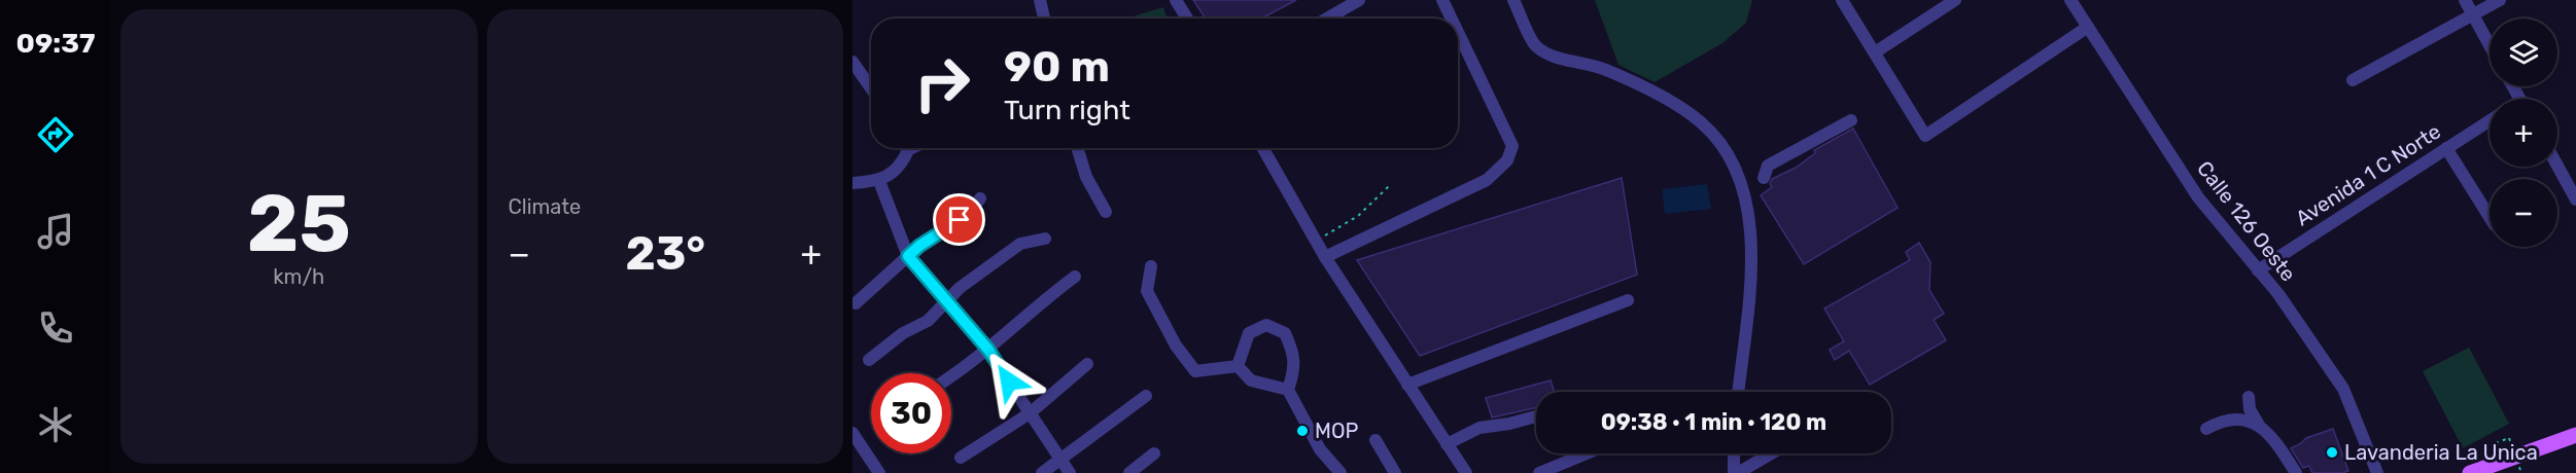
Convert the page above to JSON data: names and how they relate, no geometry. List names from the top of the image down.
{
  "streets": {
    "street": ["Avenida 1 C Norte", "Calle 126 Oeste"]
  },
  "crossings": [
    ["Avenida 1 C Norte", "Calle 126 Oeste"]
  ],
  "places": ["MOP", "Lavanderia La Unica"],
  "page": {
    "tabs": "09:37",
    "tile": [
      ["25", "km/h"],
      "Climate"
    ],
    "map_buttons": ["+", "−"],
    "turn": ["90 m", "Turn right"],
    "heat": ["−", "23°", "+"],
    "limit": "30",
    "trip": "09:38 · 1 min · 120 m"
  }
}
